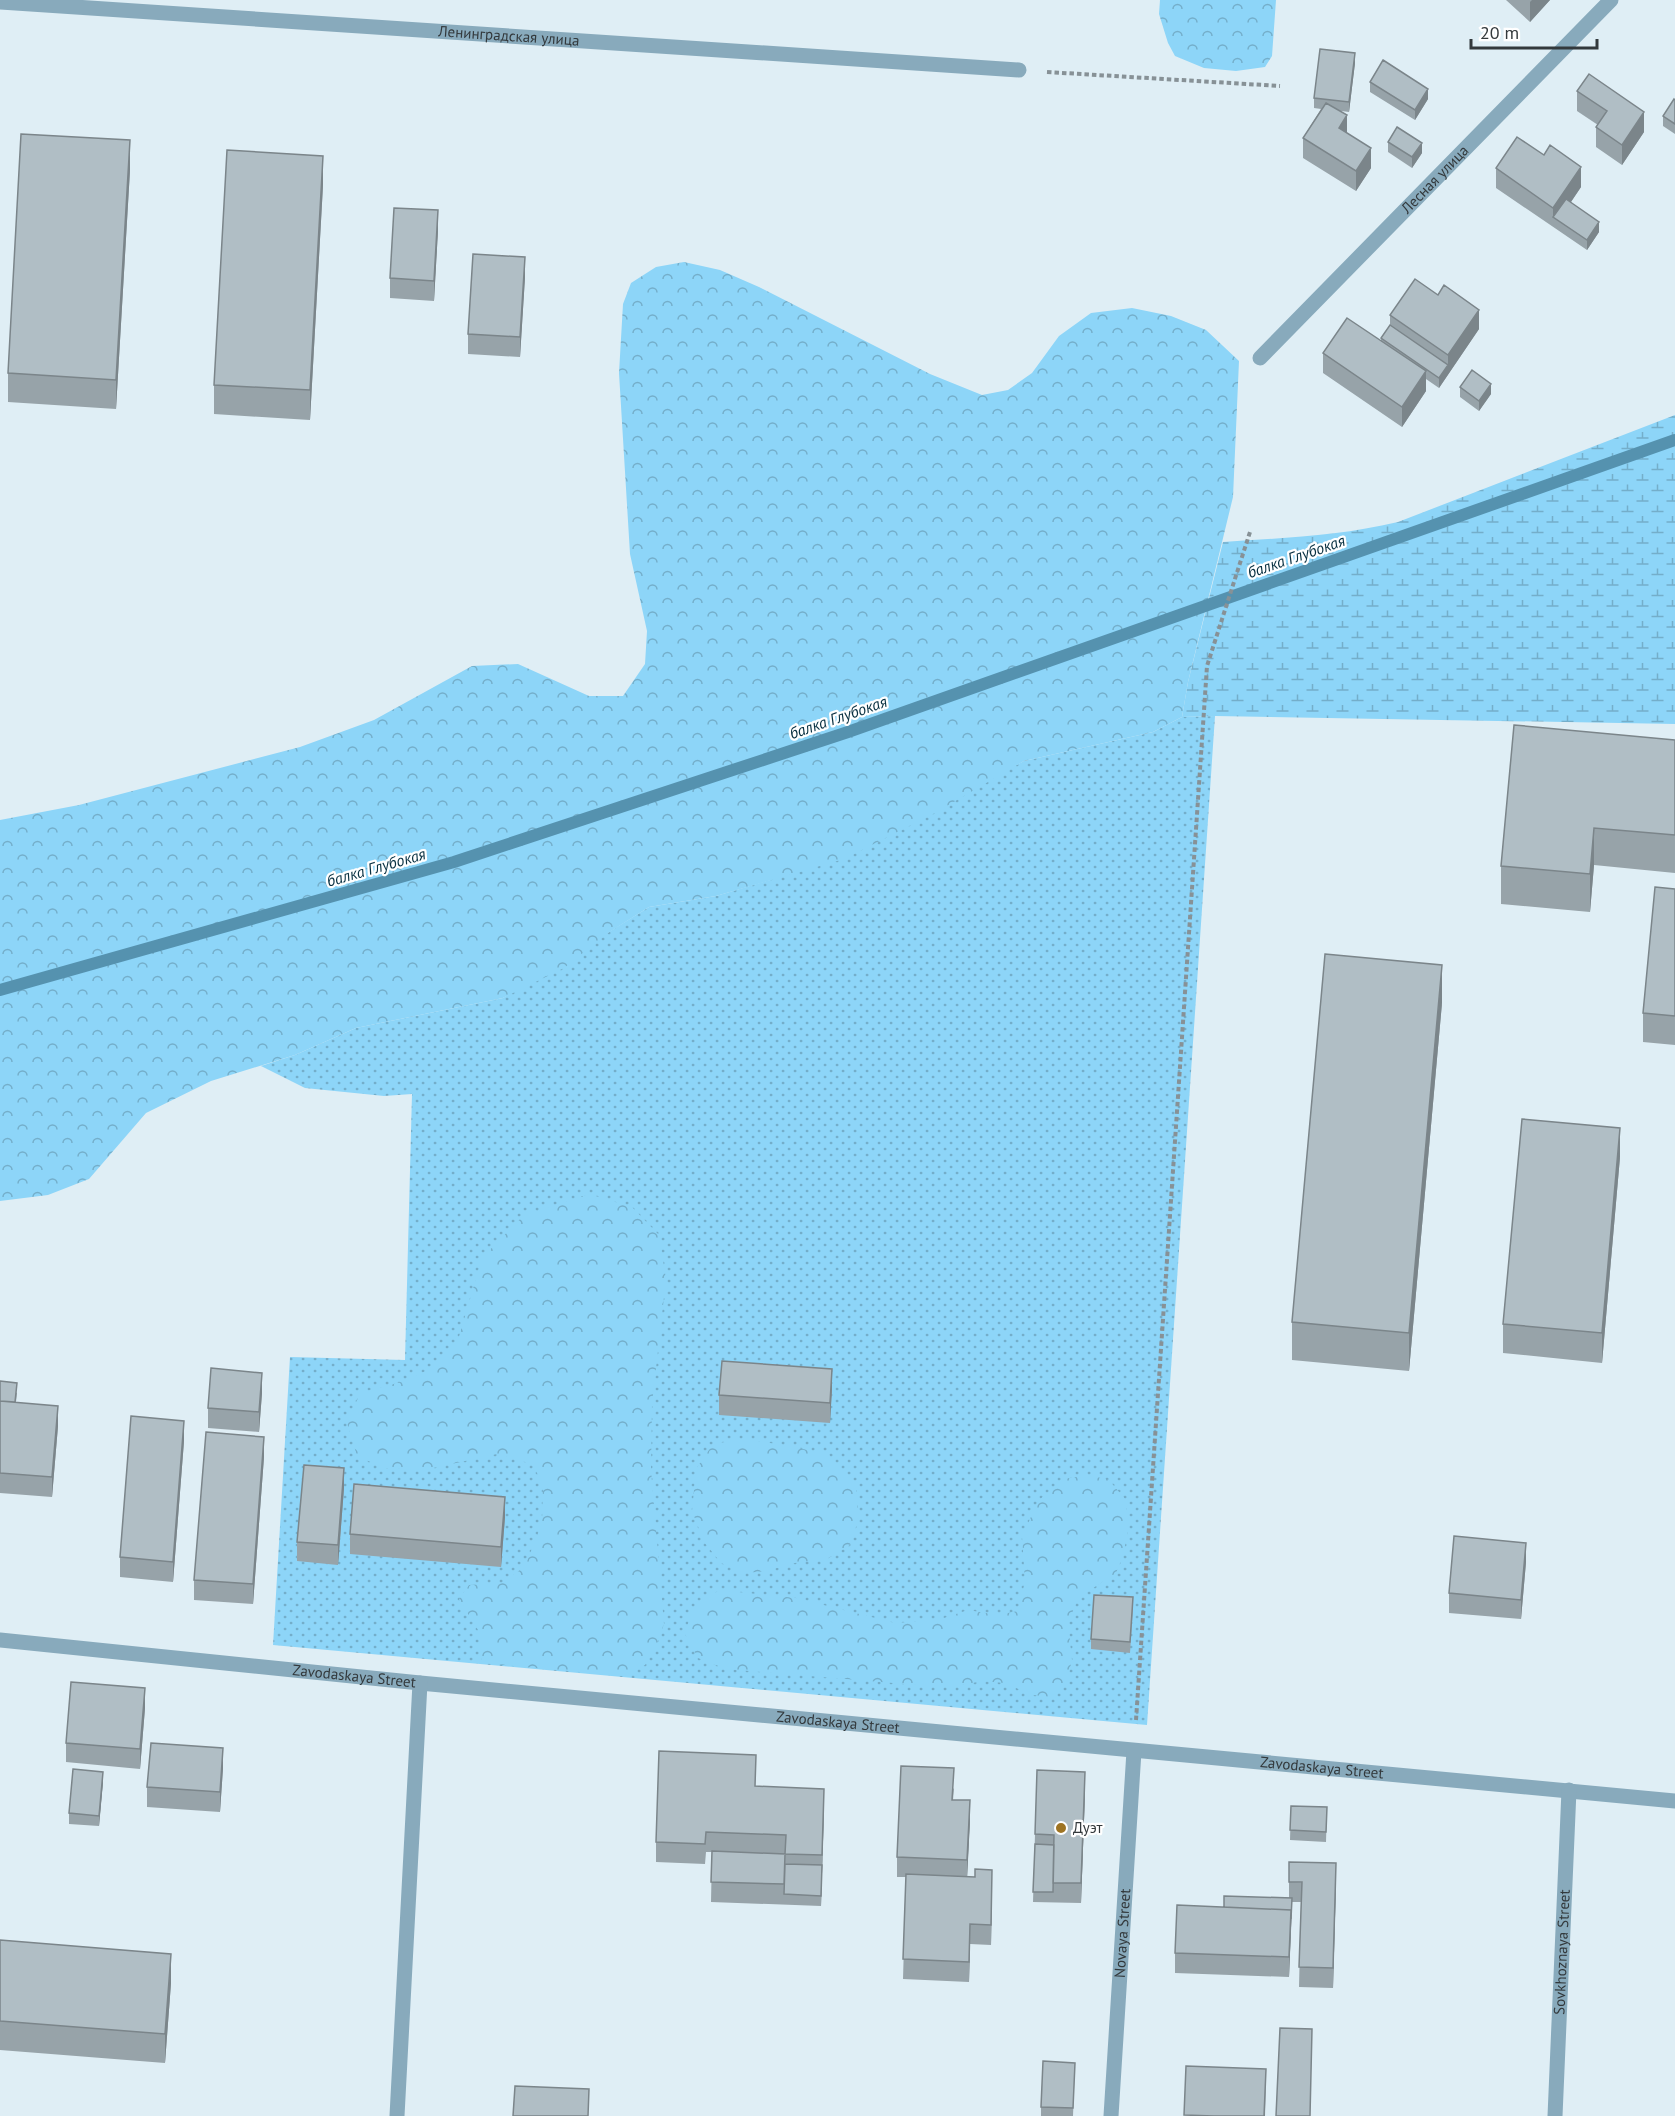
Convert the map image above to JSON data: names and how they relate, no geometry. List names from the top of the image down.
{
  "streets": {
    "street": [
      "Ленинградская улица",
      "Лесная улица",
      "Zavodaskaya Street",
      "Novaya Street",
      "Sovkhoznaya Street"
    ]
  },
  "crossings": [
    ["Zavodaskaya Street", "Novaya Street"],
    ["Zavodaskaya Street", "Sovkhoznaya Street"]
  ],
  "water": ["балка Глубокая"],
  "places": ["Дуэт"],
  "scale_bar": "20 m"
}
